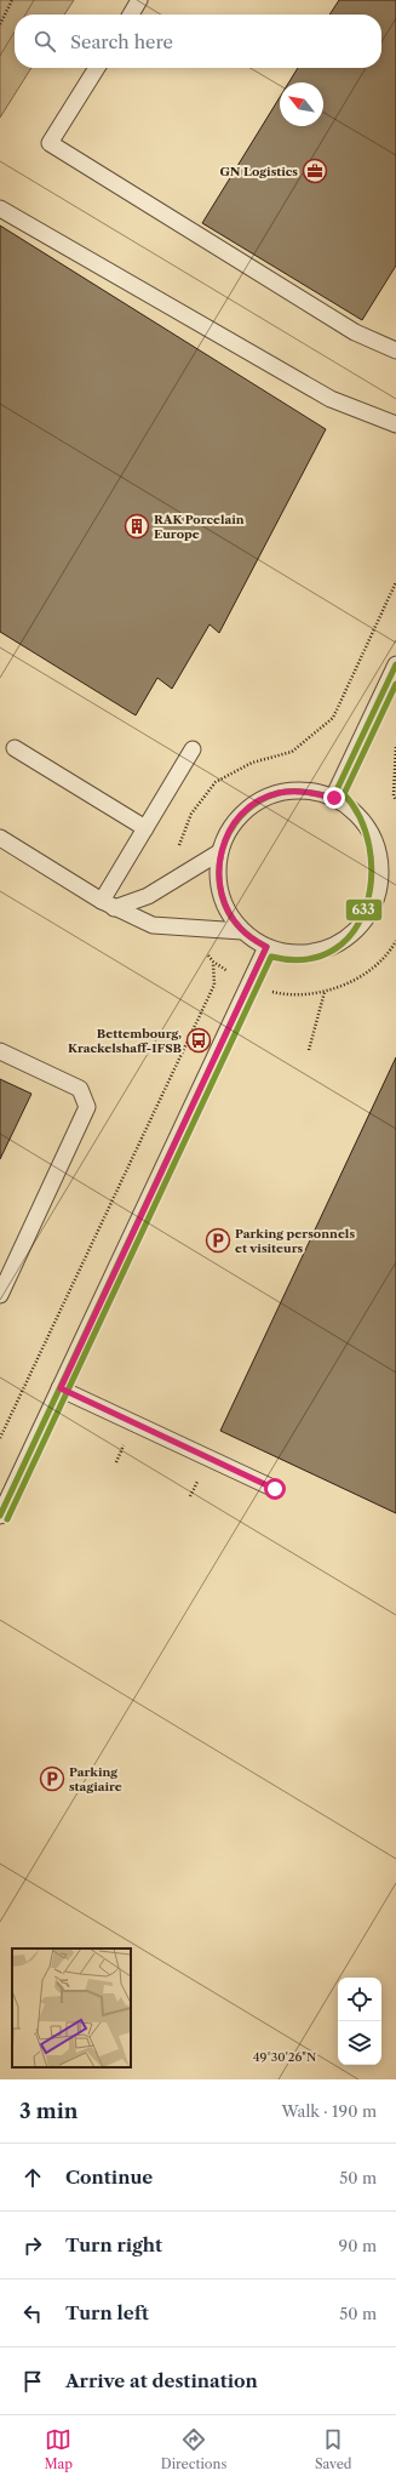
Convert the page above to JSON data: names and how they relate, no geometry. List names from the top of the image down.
{
  "places": {
    "office": ["GN Logistics"],
    "building": ["RAK Porcelain Europe"],
    "bus stop": ["Bettembourg, Krackelshaff-IFSB"],
    "parking": ["Parking personnels et visiteurs", "Parking stagiaire"]
  },
  "lines": ["transit line 633"],
  "north": "top left",
  "page": {
    "search": "Search here",
    "heading": ["3 min", "Walk · 190 m"],
    "list": [
      ["Continue", "50 m"],
      ["Turn right", "90 m"],
      ["Turn left", "50 m"],
      "Arrive at destination"
    ],
    "nav": ["Map", "Directions", "Saved"]
  },
  "coordinates": ["49°30'26\"N"]
}
